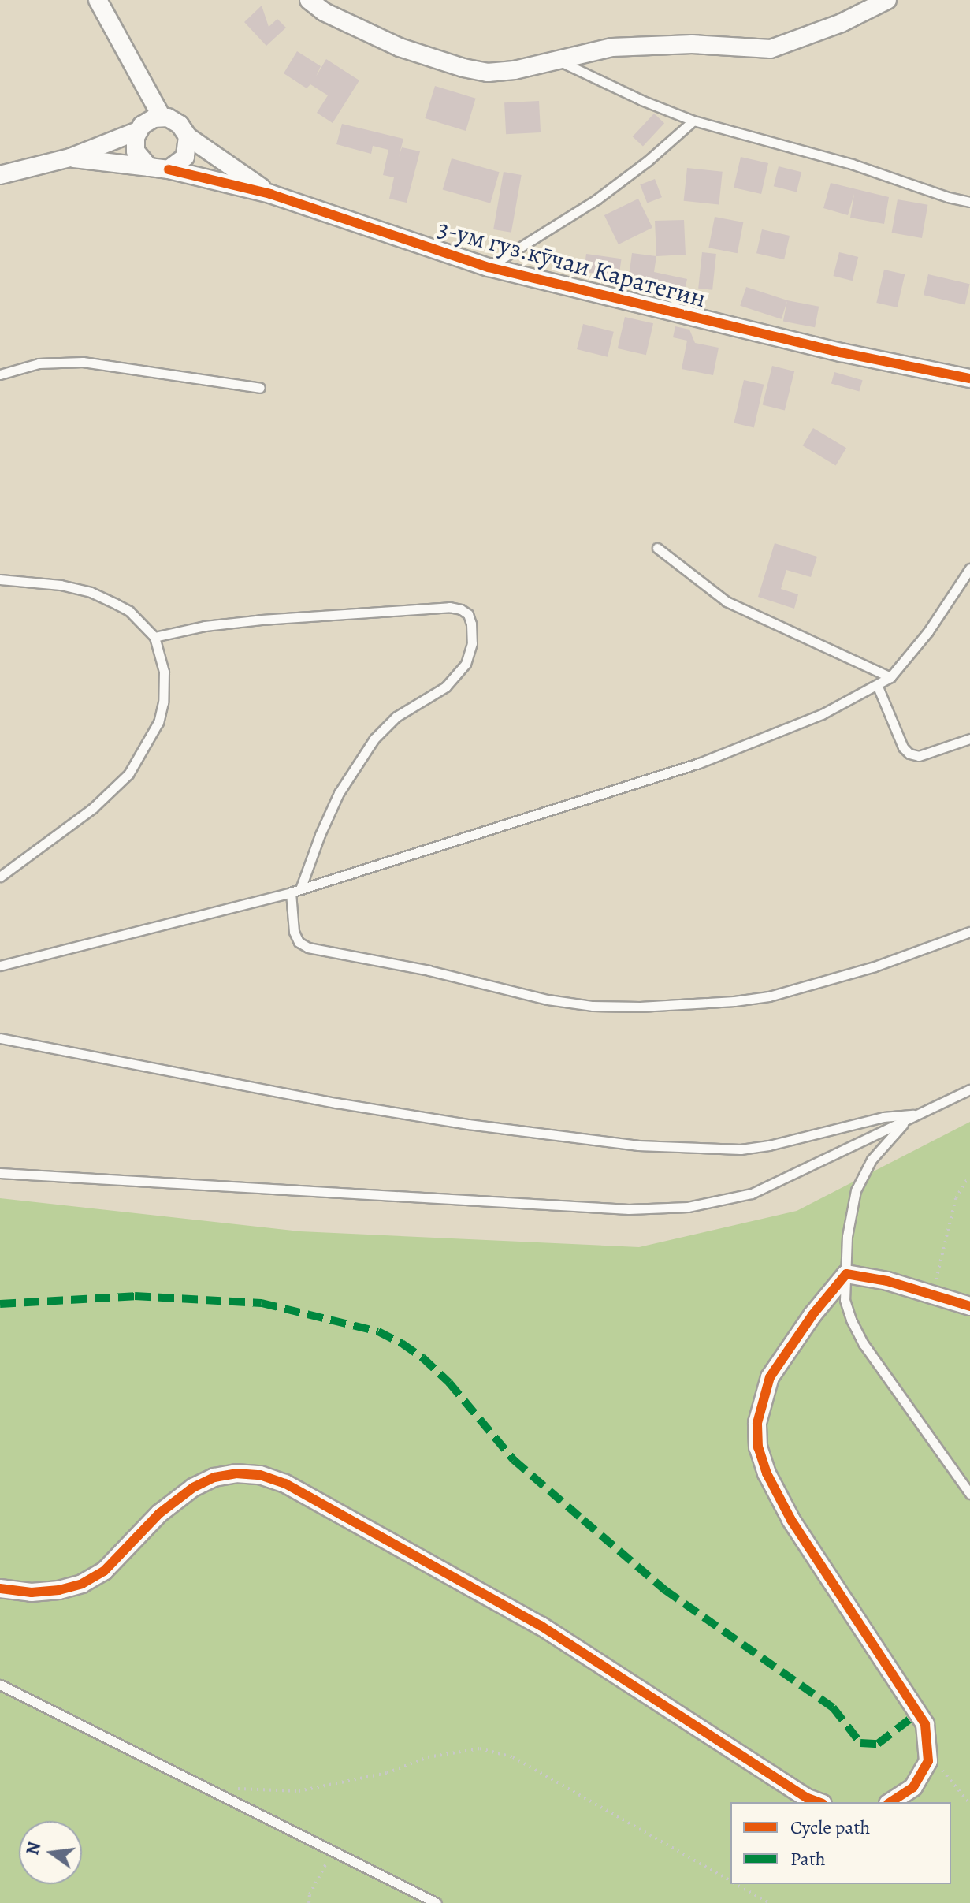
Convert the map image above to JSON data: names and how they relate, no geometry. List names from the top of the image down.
{
  "streets": {
    "street": ["3-ум гуз.кӯчаи Каратегин"]
  },
  "legend": ["Cycle path", "Path"],
  "north": "left"
}
